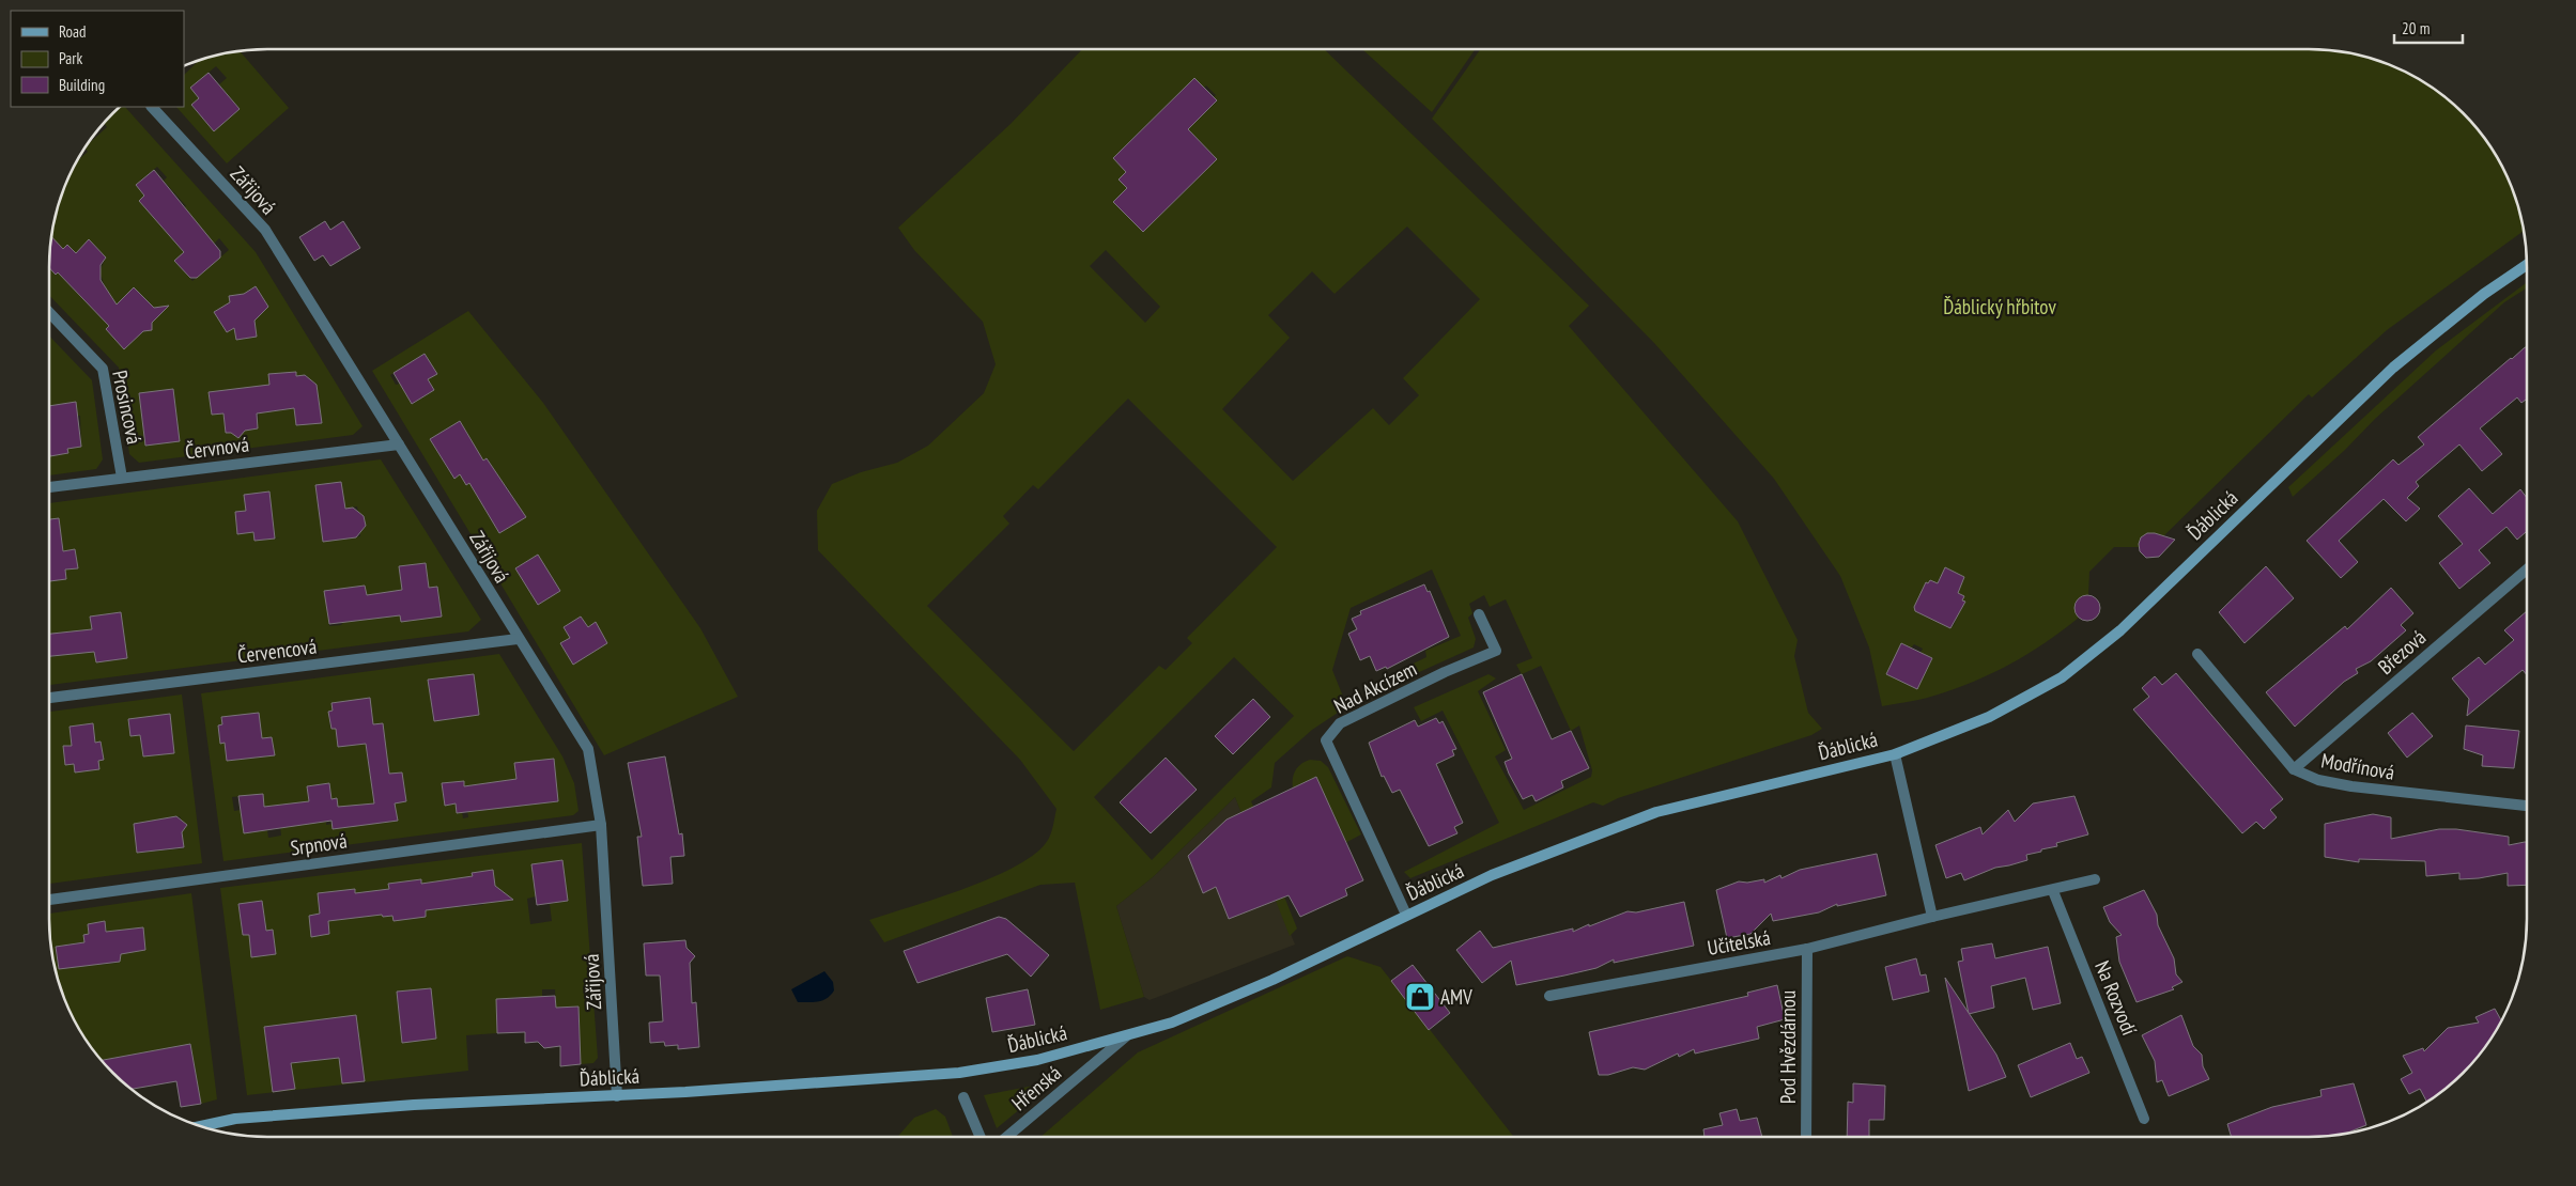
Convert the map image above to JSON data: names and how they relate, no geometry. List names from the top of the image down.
{
  "streets": {
    "main road": ["Ďáblická"],
    "street": [
      "Zářijová",
      "Prosincová",
      "Červnová",
      "Červencová",
      "Březová",
      "Nad Akcízem",
      "Modřínová",
      "Srpnová",
      "Učitelská",
      "Na Rozvodí",
      "Pod Hvězdárnou",
      "Hřenská"
    ]
  },
  "crossings": [
    ["Zářijová", "Červnová"],
    ["Zářijová", "Ďáblická"],
    ["Zářijová", "Červencová"],
    ["Zářijová", "Srpnová"],
    ["Prosincová", "Červnová"],
    ["Ďáblická", "Nad Akcízem"],
    ["Ďáblická", "Hřenská"],
    ["Březová", "Modřínová"],
    ["Učitelská", "Na Rozvodí"],
    ["Učitelská", "Pod Hvězdárnou"]
  ],
  "parks": ["Ďáblický hřbitov"],
  "places": {
    "shop": ["AMV"]
  },
  "legend": ["Road", "Park", "Building"],
  "scale_bar": "20 m"
}
